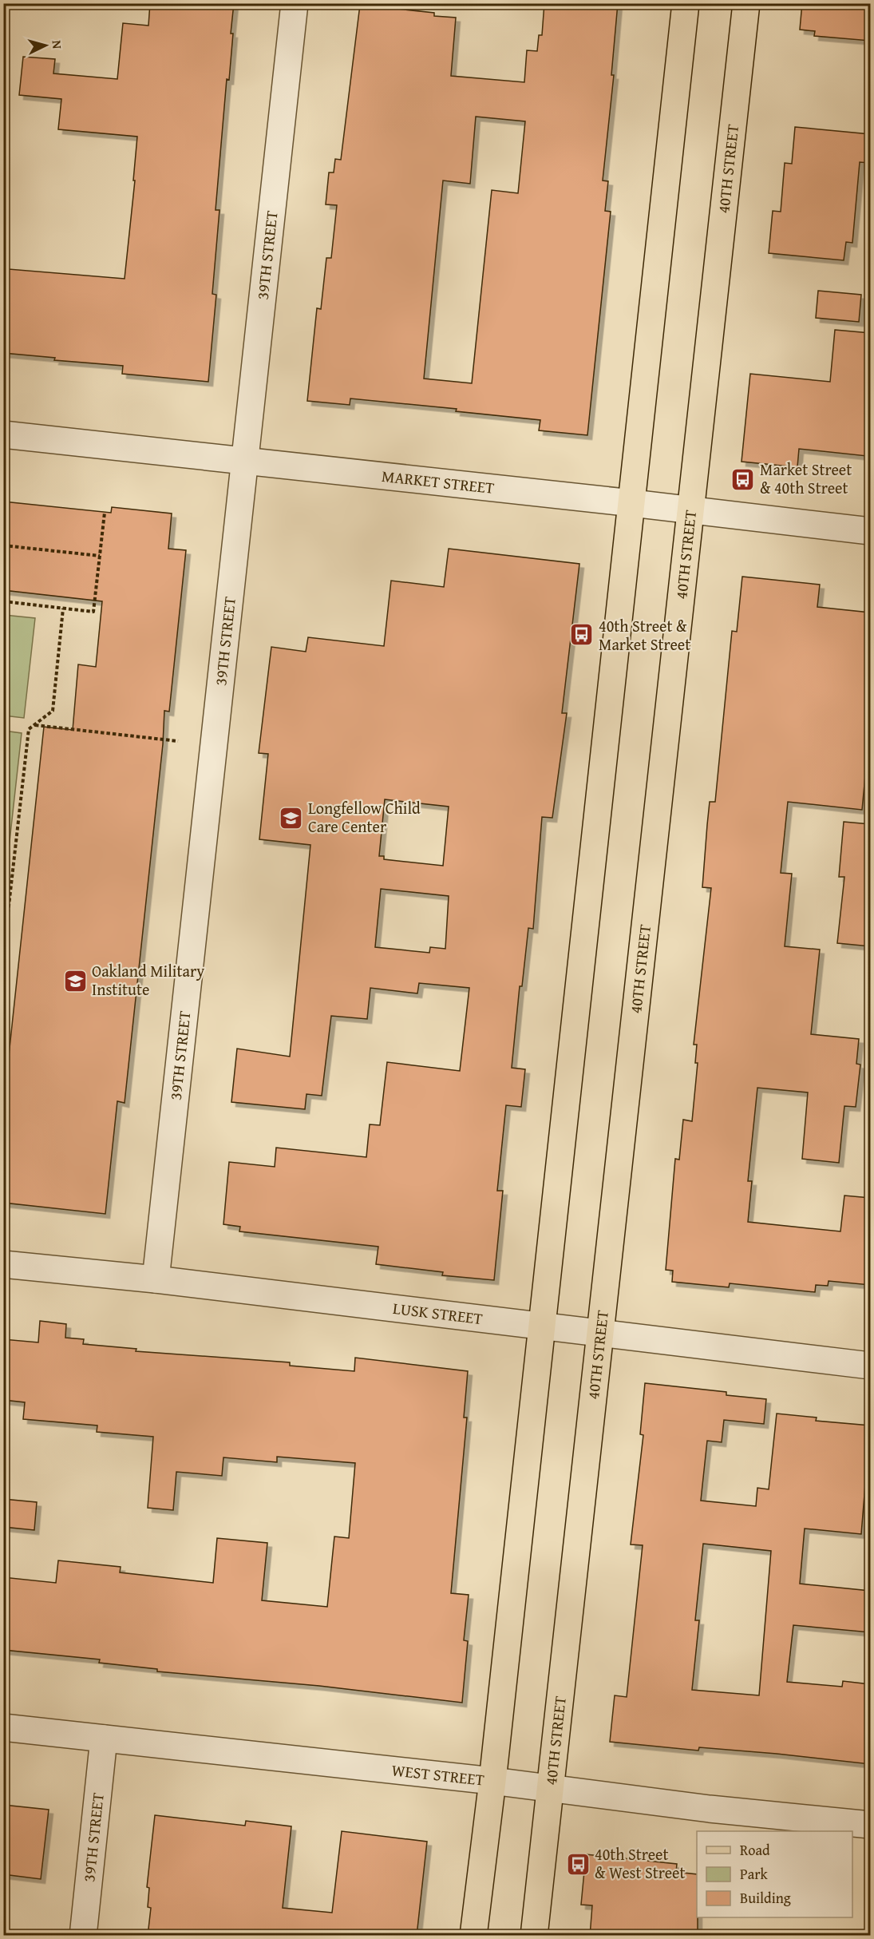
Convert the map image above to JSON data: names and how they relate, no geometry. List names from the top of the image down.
{
  "streets": {
    "main road": ["40TH STREET"],
    "street": [
      "39TH STREET",
      "MARKET STREET",
      "LUSK STREET",
      "WEST STREET"
    ]
  },
  "crossings": [
    ["40TH STREET", "MARKET STREET"],
    ["40TH STREET", "LUSK STREET"],
    ["40TH STREET", "WEST STREET"],
    ["39TH STREET", "MARKET STREET"],
    ["39TH STREET", "LUSK STREET"],
    ["39TH STREET", "WEST STREET"]
  ],
  "places": {
    "bus stop": ["Market Street & 40th Street", "40th Street & Market Street", "40th Street & West Street"],
    "school or university": ["Longfellow Child Care Center", "Oakland Military Institute"]
  },
  "legend": ["Road", "Park", "Building"],
  "north": "right"
}
